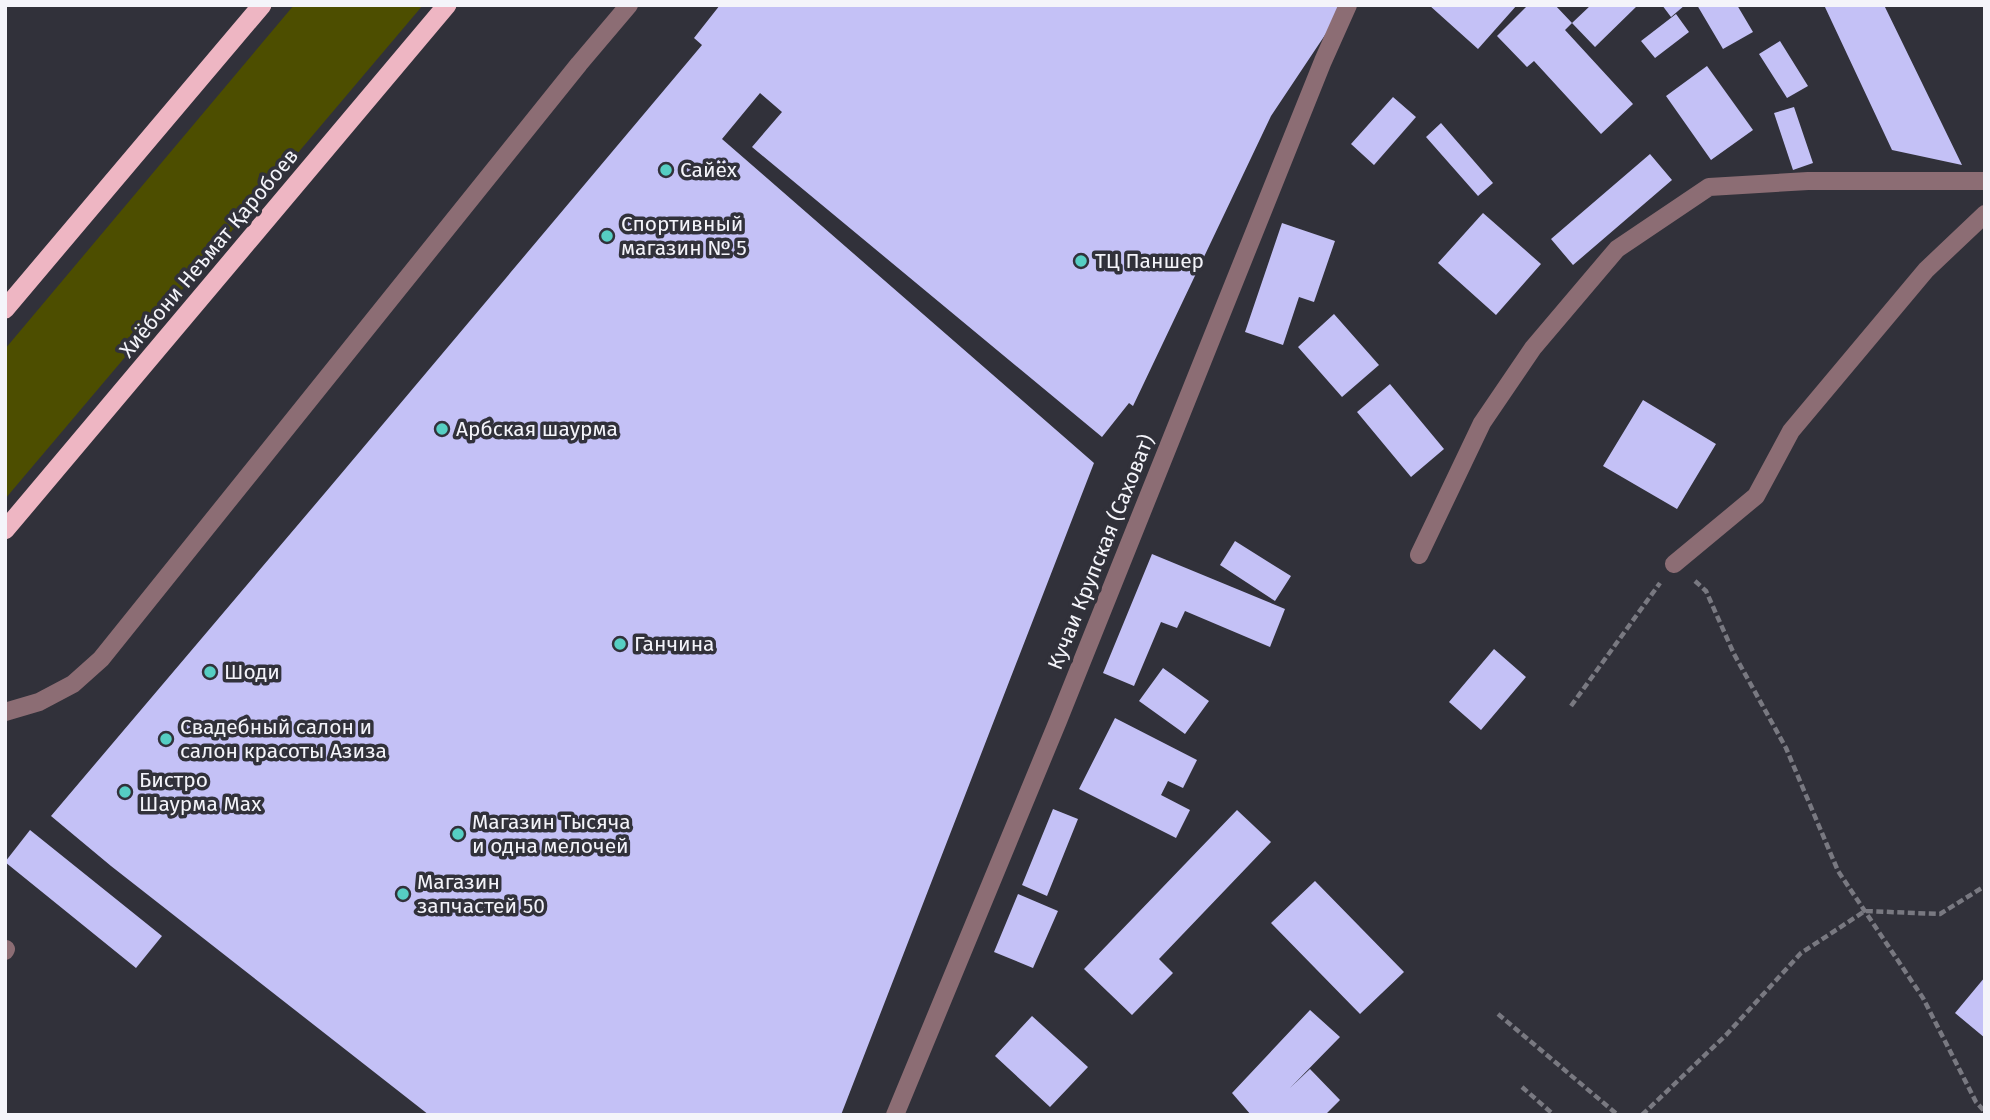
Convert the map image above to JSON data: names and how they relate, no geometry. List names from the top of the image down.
{
  "streets": {
    "highway": ["Хиёбони Неъмат Қаробоев"],
    "street": ["Кучаи Крупская (Саховат)"]
  },
  "places": [
    "Сайёх",
    "Спортивный магазин № 5",
    "ТЦ Паншер",
    "Арбская шаурма",
    "Ганчина",
    "Шоди",
    "Свадебный салон и салон красоты Азиза",
    "Бистро Шаурма Мax",
    "Магазин Тысяча и одна мелочей",
    "Магазин запчастей 50"
  ]
}
